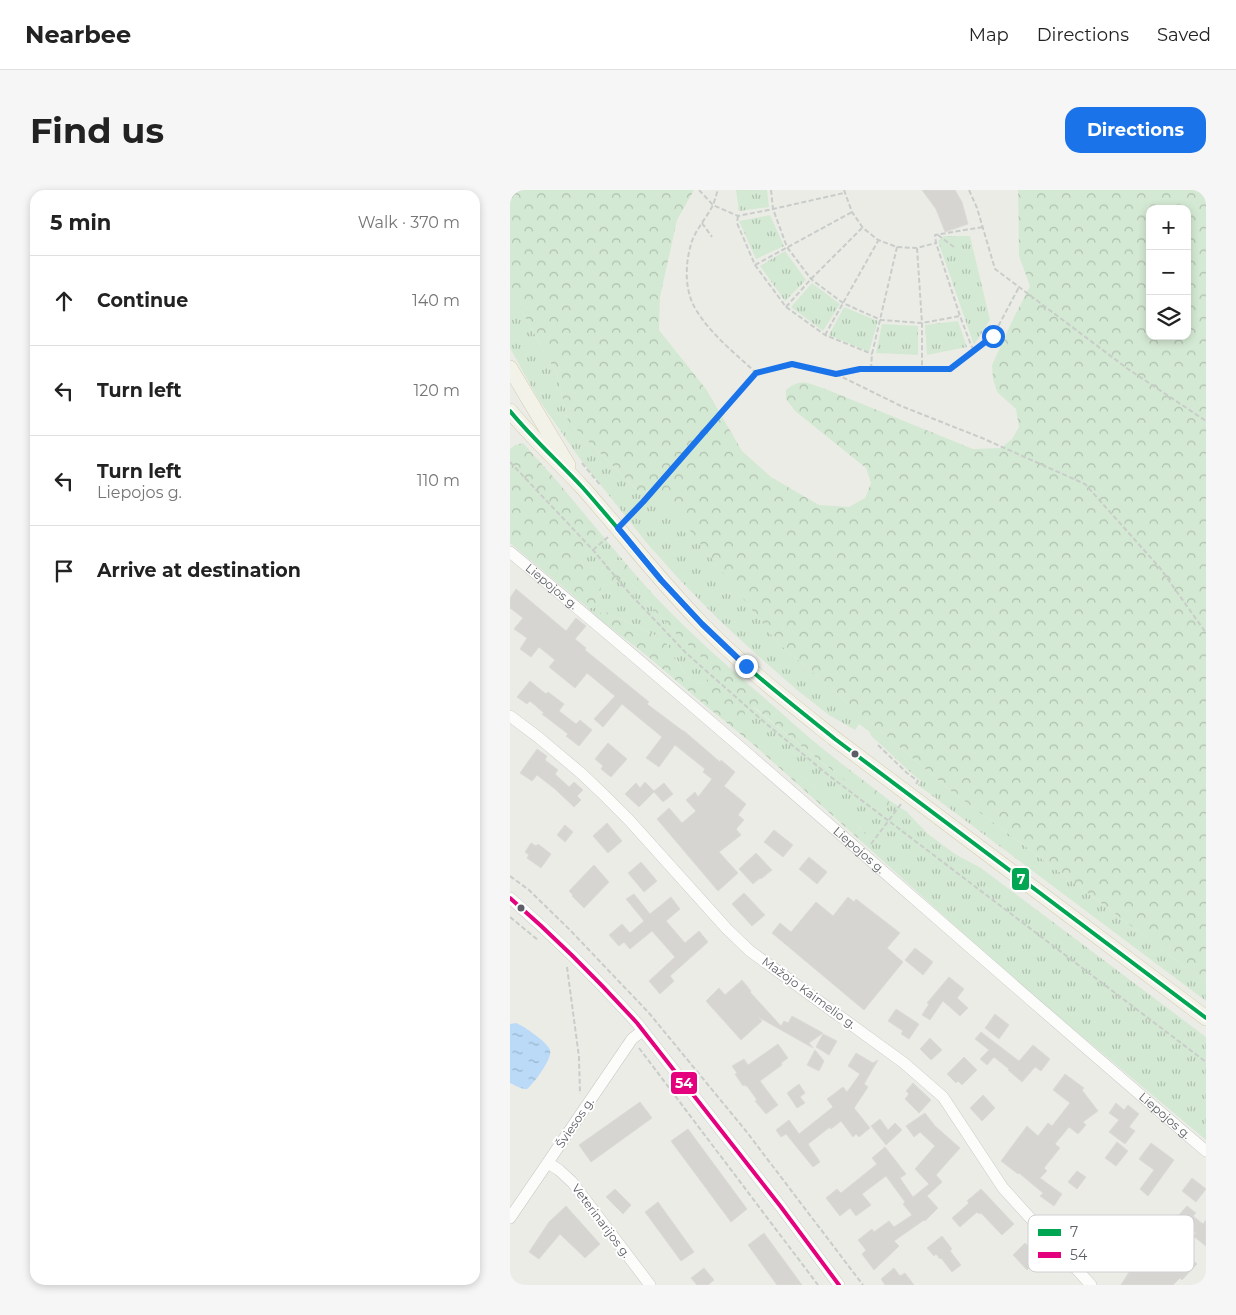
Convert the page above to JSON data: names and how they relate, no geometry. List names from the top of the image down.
{
  "streets": {
    "street": [
      "Liepojos g.",
      "Mažojo Kaimelio g.",
      "Šviesos g.",
      "Veterinarijos g."
    ]
  },
  "crossings": [
    ["Šviesos g.", "Veterinarijos g."]
  ],
  "lines": ["transit line 7", "transit line 54"],
  "legend": ["7", "54"],
  "page": {
    "header": "Nearbee",
    "nav": ["Map", "Directions", "Saved"],
    "buttons": "Directions",
    "title": "Find us",
    "heading": ["5 min", "Walk · 370 m"],
    "map_buttons": ["+", "−"],
    "list": [
      ["Continue", "140 m"],
      ["Turn left", "120 m"],
      ["Turn left", "Liepojos g.", "110 m"],
      "Arrive at destination"
    ]
  }
}
